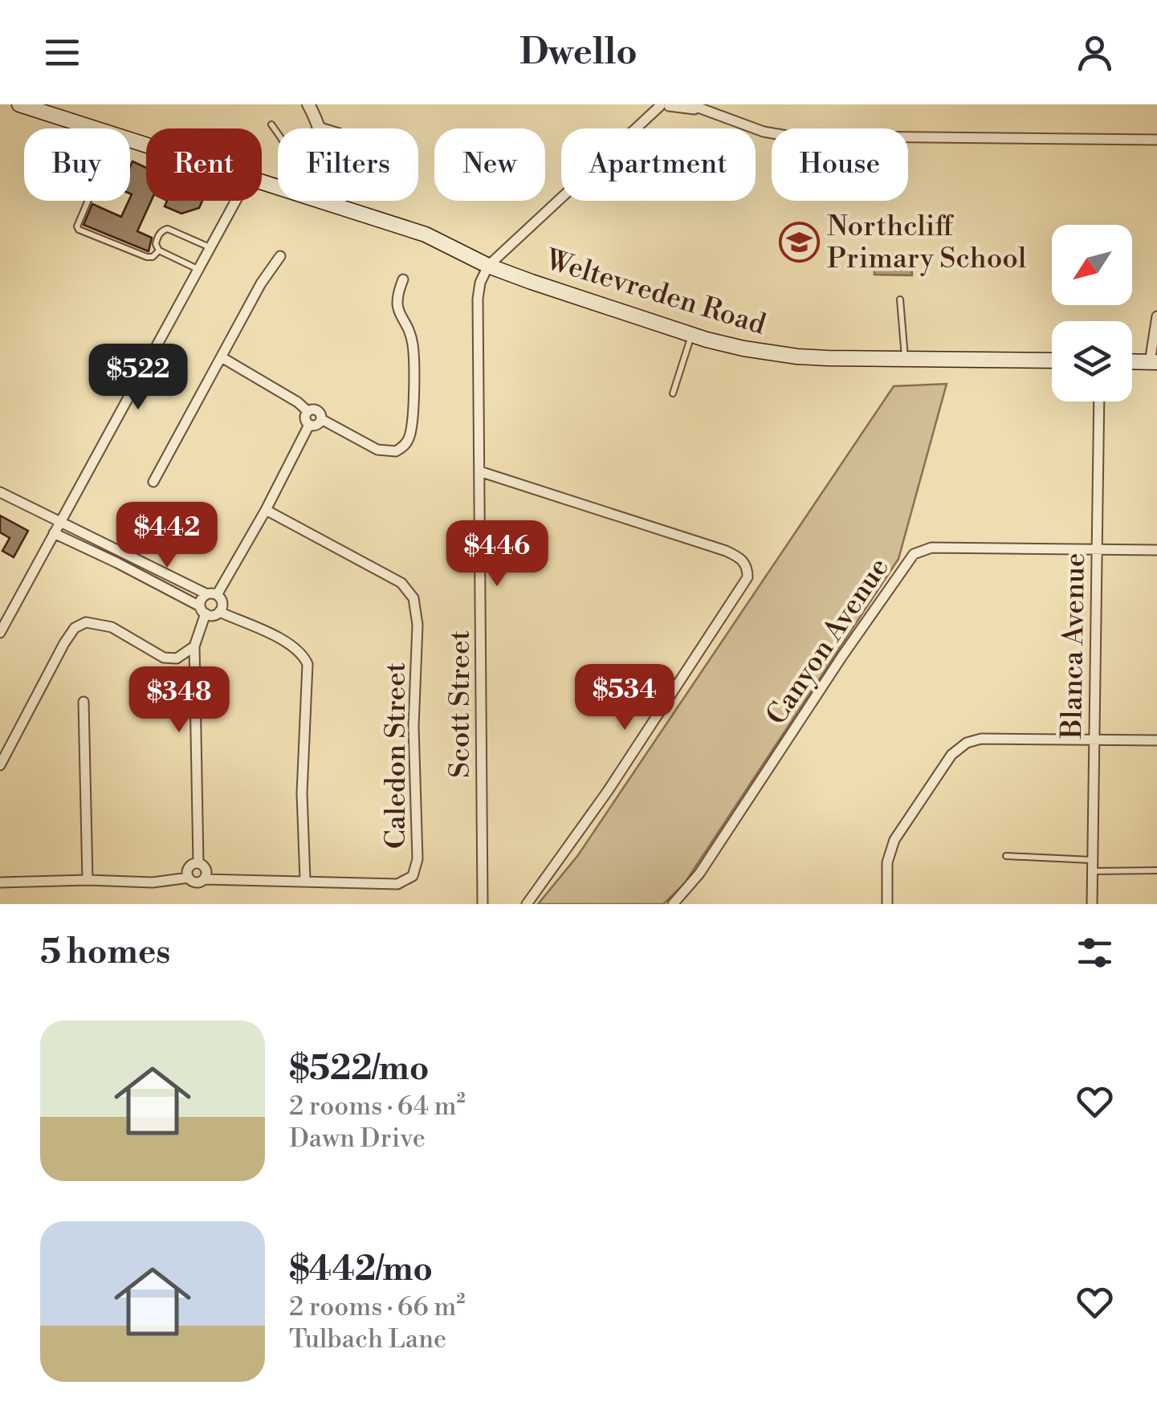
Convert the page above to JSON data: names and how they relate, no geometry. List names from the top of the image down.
{
  "streets": {
    "main road": ["Weltevreden Road"],
    "street": [
      "Canyon Avenue",
      "Blanca Avenue",
      "Scott Street",
      "Caledon Street"
    ]
  },
  "crossings": [
    ["Weltevreden Road", "Scott Street"],
    ["Canyon Avenue", "Blanca Avenue"]
  ],
  "places": {
    "school or university": ["Northcliff Primary School"]
  },
  "north": "bottom left",
  "page": {
    "header": "Dwello",
    "chip": [
      "Buy",
      "Rent",
      "Filters",
      "New",
      "Apartment",
      "House"
    ],
    "price": [
      "$522",
      "$442",
      "$446",
      "$534",
      "$348"
    ],
    "heading": "5 homes",
    "list": [
      {
        "name": "$522/mo",
        "note": "2 rooms · 64 m² · Dawn Drive"
      },
      {
        "name": "$442/mo",
        "note": "2 rooms · 66 m² · Tulbach Lane"
      }
    ]
  }
}
